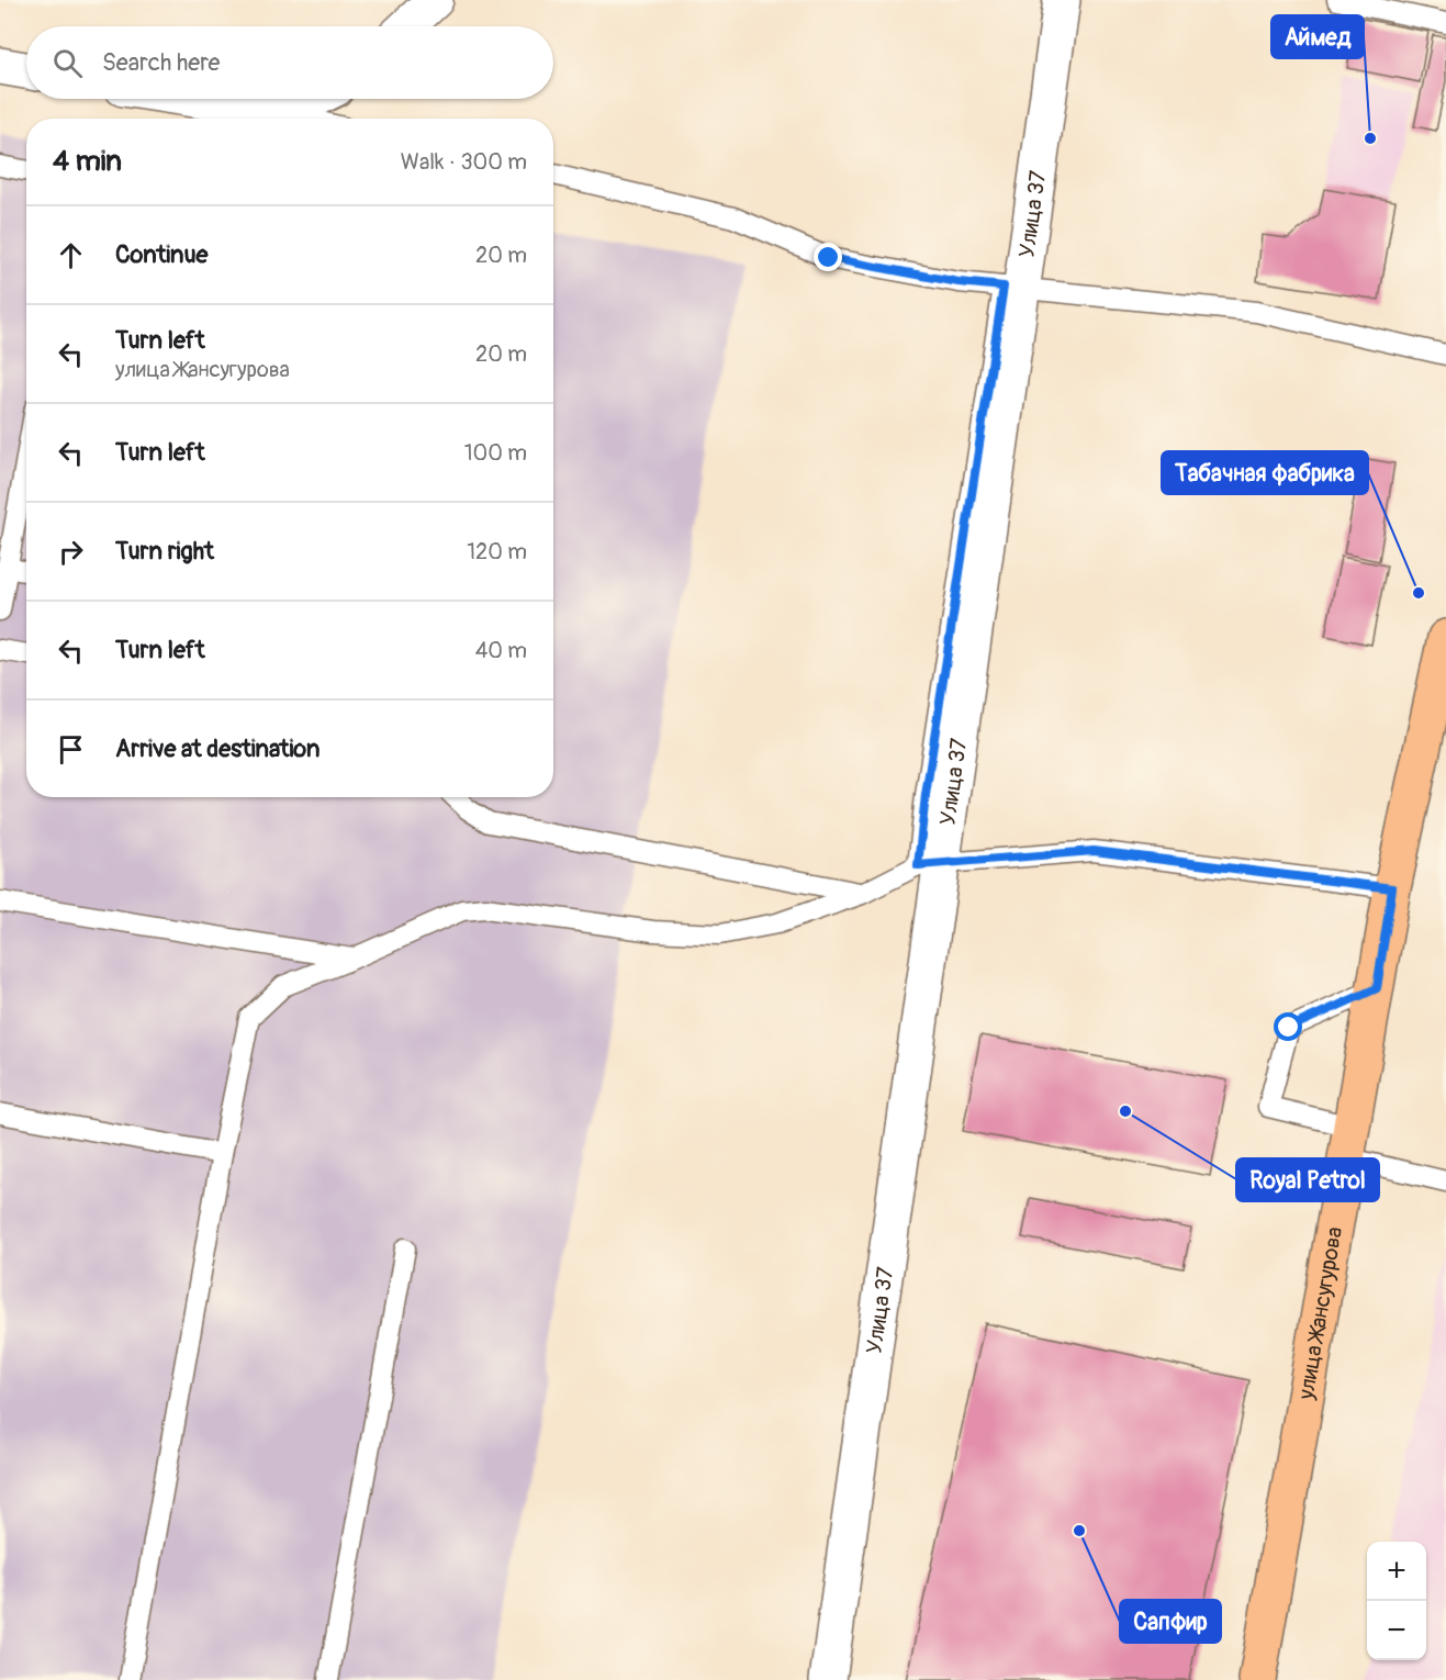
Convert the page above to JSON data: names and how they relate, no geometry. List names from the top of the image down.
{
  "streets": {
    "main road": ["улица Жансугурова"],
    "street": ["Улица 37"]
  },
  "places": [
    "Аймед",
    "Табачная фабрика",
    "Royal Petrol",
    "Сапфир"
  ],
  "page": {
    "search": "Search here",
    "heading": ["4 min", "Walk · 300 m"],
    "list": [
      ["Continue", "20 m"],
      ["Turn left", "улица Жансугурова", "20 m"],
      ["Turn left", "100 m"],
      ["Turn right", "120 m"],
      ["Turn left", "40 m"],
      "Arrive at destination"
    ],
    "map_buttons": ["+", "−"]
  }
}
